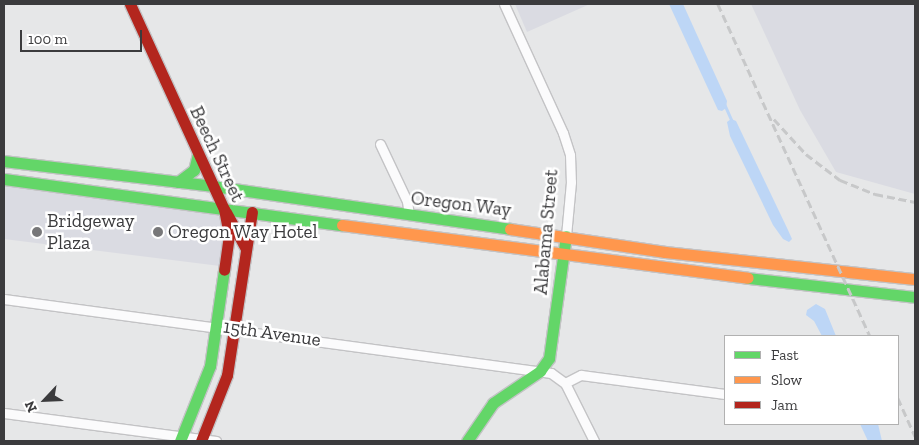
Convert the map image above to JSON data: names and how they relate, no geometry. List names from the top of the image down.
{
  "streets": {
    "main road": ["Beech Street", "Oregon Way", "Alabama Street"],
    "street": ["15th Avenue"]
  },
  "crossings": [
    ["Beech Street", "Oregon Way"],
    ["Beech Street", "15th Avenue"],
    ["Oregon Way", "Alabama Street"],
    ["Alabama Street", "15th Avenue"]
  ],
  "places": ["Bridgeway Plaza", "Oregon Way Hotel"],
  "legend": ["Fast", "Slow", "Jam"],
  "scale_bar": "100 m",
  "north": "bottom left"
}
